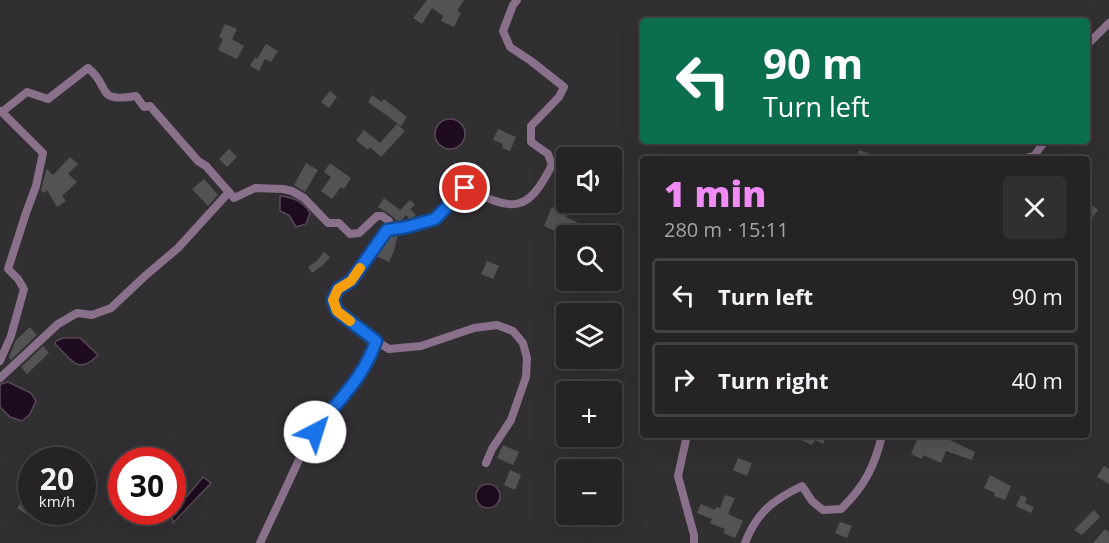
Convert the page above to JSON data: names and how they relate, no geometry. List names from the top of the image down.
{
  "page": {
    "turn": ["90 m", "Turn left"],
    "map_buttons": ["+", "−"],
    "heading": ["1 min", "280 m · 15:11"],
    "list": [
      {
        "name": "Turn left",
        "value": "90 m"
      },
      {
        "name": "Turn right",
        "value": "40 m"
      }
    ],
    "speed": "20 km/h",
    "limit": "30"
  }
}
